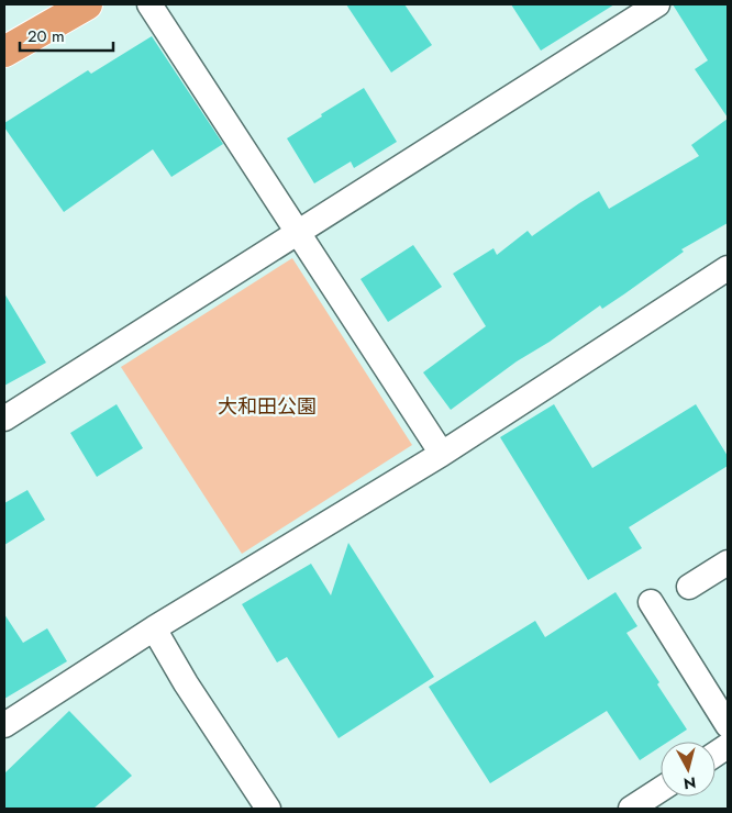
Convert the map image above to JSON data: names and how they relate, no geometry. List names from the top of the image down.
{
  "parks": ["大和田公園"],
  "scale_bar": "20 m",
  "north": "bottom"
}
